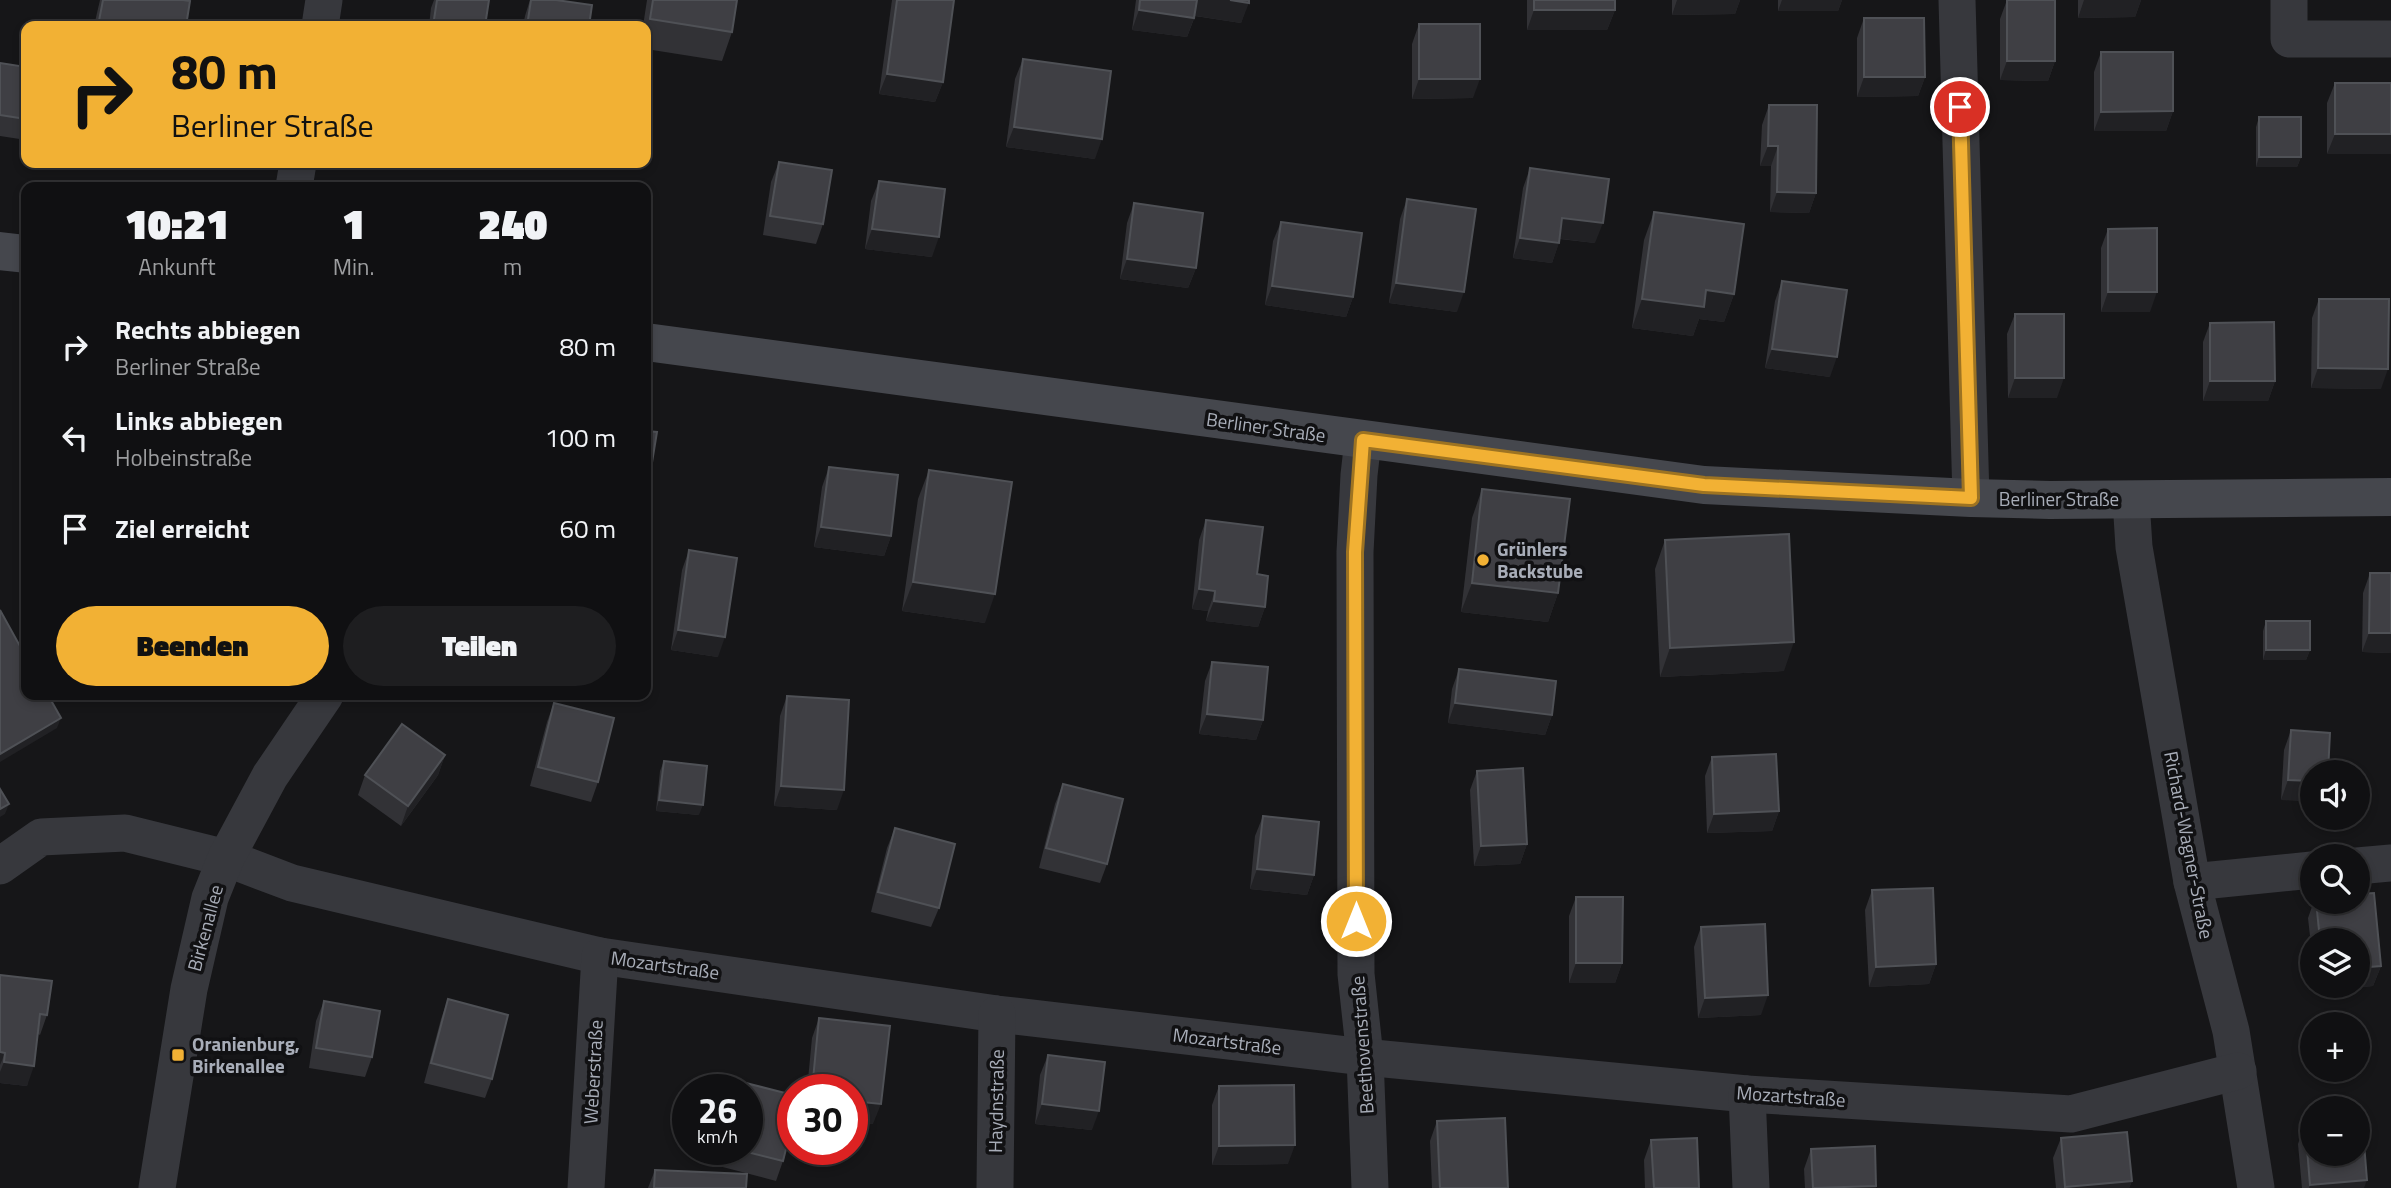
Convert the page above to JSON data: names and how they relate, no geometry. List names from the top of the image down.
{
  "streets": {
    "main road": ["Berliner Straße"],
    "street": [
      "Richard-Wagner-Straße",
      "Birkenallee",
      "Mozartstraße",
      "Beethovenstraße",
      "Weberstraße",
      "Haydnstraße"
    ]
  },
  "crossings": [
    ["Berliner Straße", "Richard-Wagner-Straße"],
    ["Berliner Straße", "Beethovenstraße"],
    ["Richard-Wagner-Straße", "Mozartstraße"],
    ["Birkenallee", "Mozartstraße"],
    ["Mozartstraße", "Beethovenstraße"],
    ["Mozartstraße", "Weberstraße"],
    ["Mozartstraße", "Haydnstraße"]
  ],
  "places": {
    "other": ["Grünlers Backstube"],
    "transit": ["Oranienburg, Birkenallee"]
  },
  "page": {
    "turn": ["80 m", "Berliner Straße"],
    "eta": [
      "10:21",
      "Ankunft",
      "1",
      "Min.",
      "240",
      "m"
    ],
    "list": [
      {
        "name": "Rechts abbiegen",
        "note": "Berliner Straße",
        "value": "80 m"
      },
      {
        "name": "Links abbiegen",
        "note": "Holbeinstraße",
        "value": "100 m"
      },
      {
        "name": "Ziel erreicht",
        "value": "60 m"
      }
    ],
    "buttons": ["Beenden", "Teilen"],
    "map_buttons": ["+", "−"],
    "speed": "26 km/h",
    "limit": "30"
  }
}
